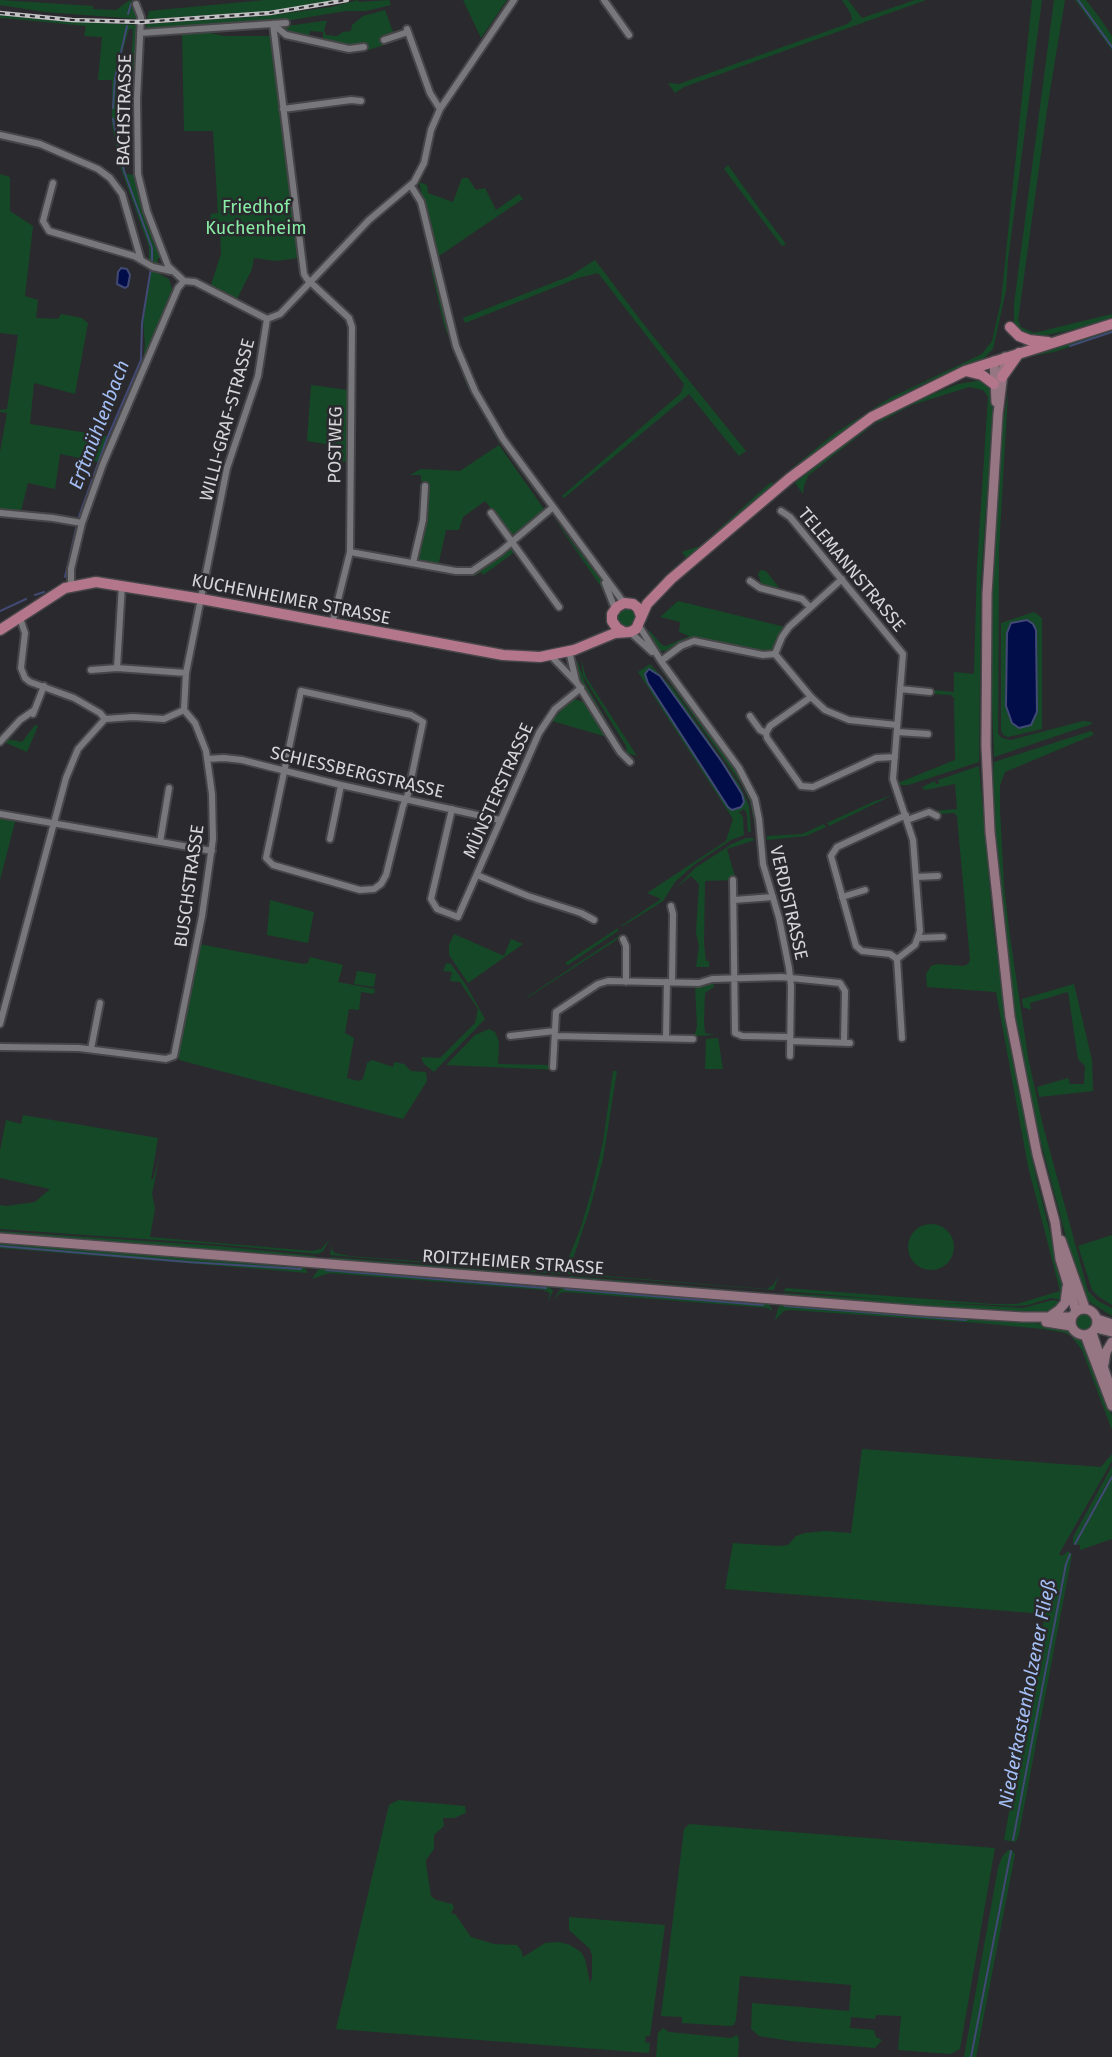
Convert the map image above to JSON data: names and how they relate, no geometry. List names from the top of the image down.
{
  "streets": {
    "main road": ["KUCHENHEIMER STRASSE", "ROITZHEIMER STRASSE"],
    "street": [
      "BACHSTRASSE",
      "WILLI-GRAF-STRASSE",
      "POSTWEG",
      "TELEMANNSTRASSE",
      "SCHIESSBERGSTRASSE",
      "MÜNSTERSTRASSE",
      "BUSCHSTRASSE",
      "VERDISTRASSE"
    ]
  },
  "crossings": [
    ["WILLI-GRAF-STRASSE", "POSTWEG"],
    ["WILLI-GRAF-STRASSE", "KUCHENHEIMER STRASSE"],
    ["POSTWEG", "KUCHENHEIMER STRASSE"],
    ["KUCHENHEIMER STRASSE", "VERDISTRASSE"],
    ["SCHIESSBERGSTRASSE", "MÜNSTERSTRASSE"],
    ["SCHIESSBERGSTRASSE", "BUSCHSTRASSE"]
  ],
  "water": ["Erftmühlenbach", "Niederkastenholzener Fließ"],
  "parks": ["Friedhof Kuchenheim"]
}
